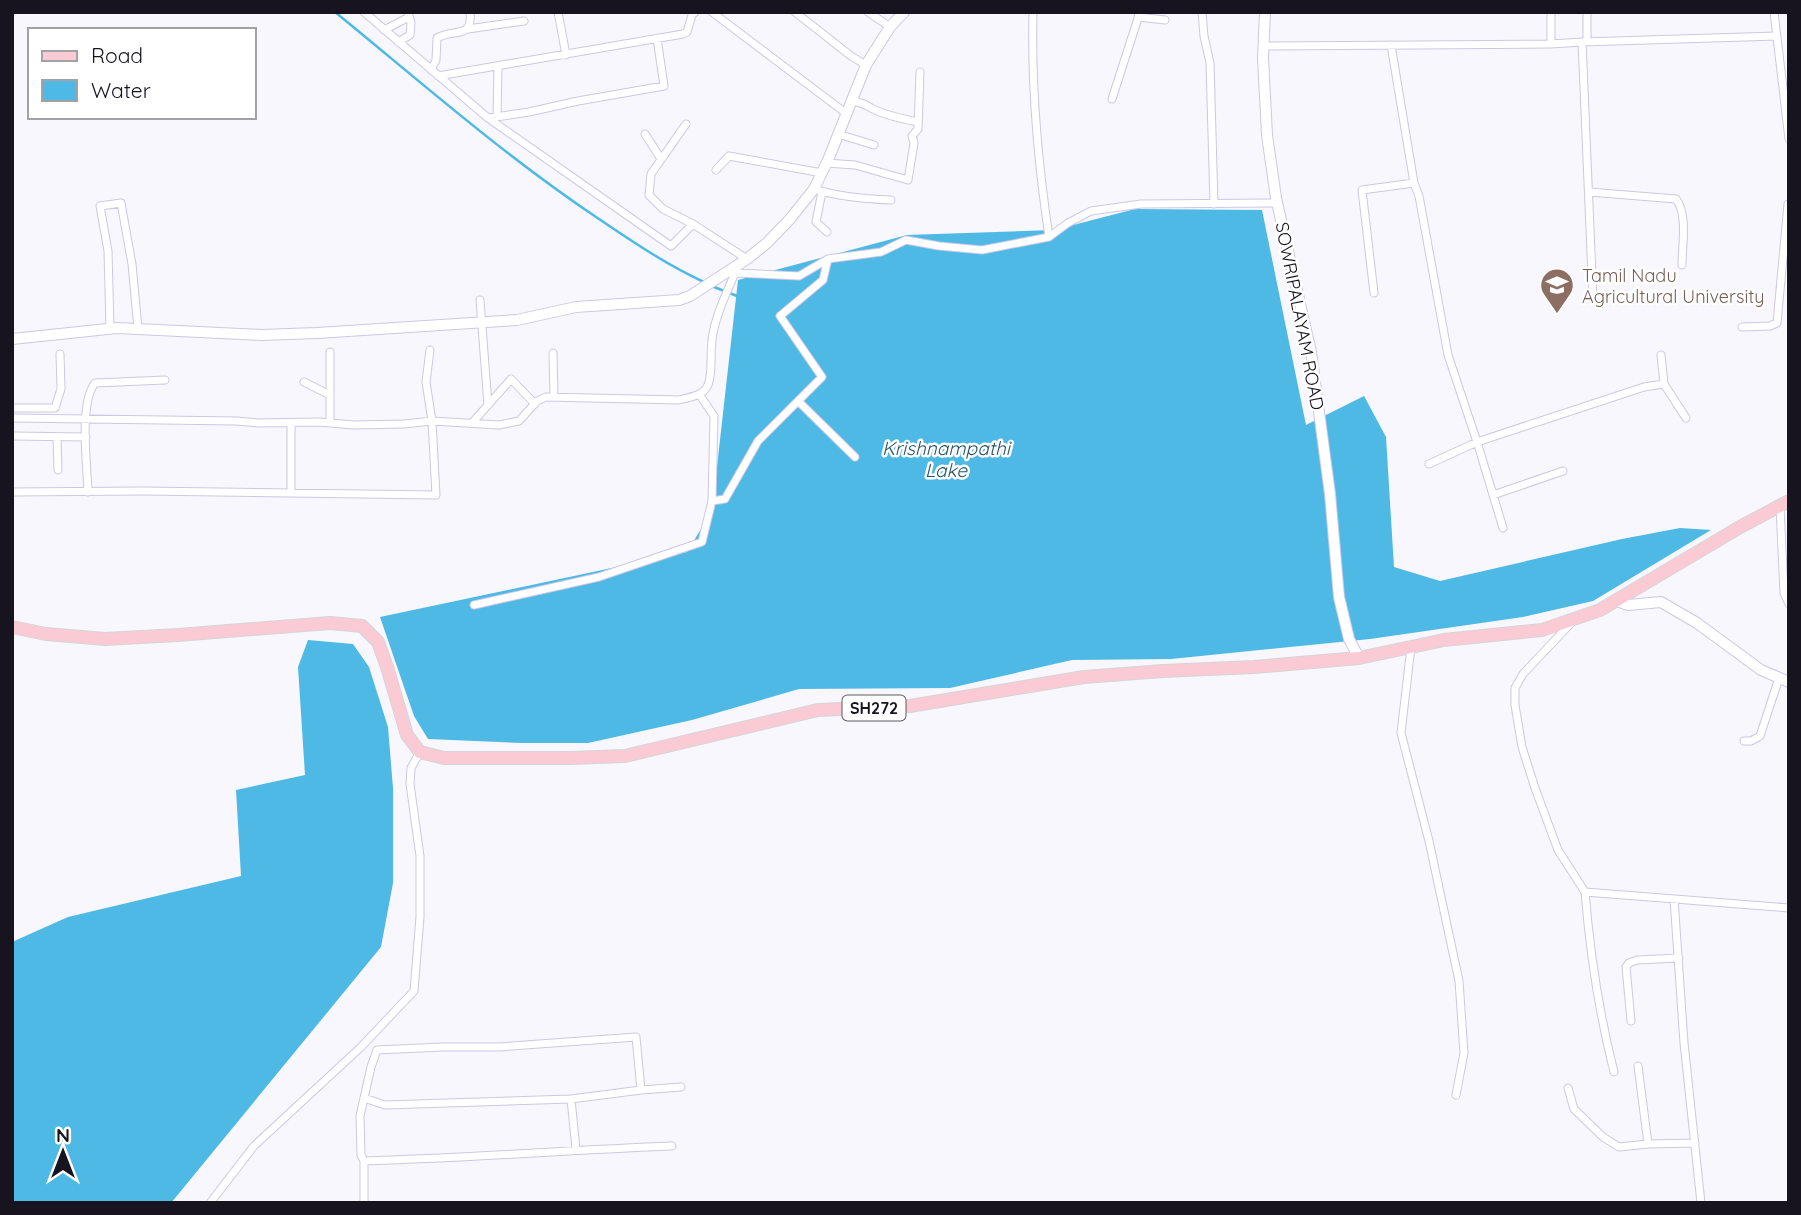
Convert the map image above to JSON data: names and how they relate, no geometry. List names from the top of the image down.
{
  "streets": {
    "main road": ["SH272"],
    "street": ["SOWRIPALAYAM ROAD"]
  },
  "crossings": [
    ["SOWRIPALAYAM ROAD", "SH272"]
  ],
  "water": ["Krishnampathi Lake"],
  "places": {
    "school or university": ["Tamil Nadu Agricultural University"]
  },
  "legend": ["Road", "Water"],
  "north": "top"
}
